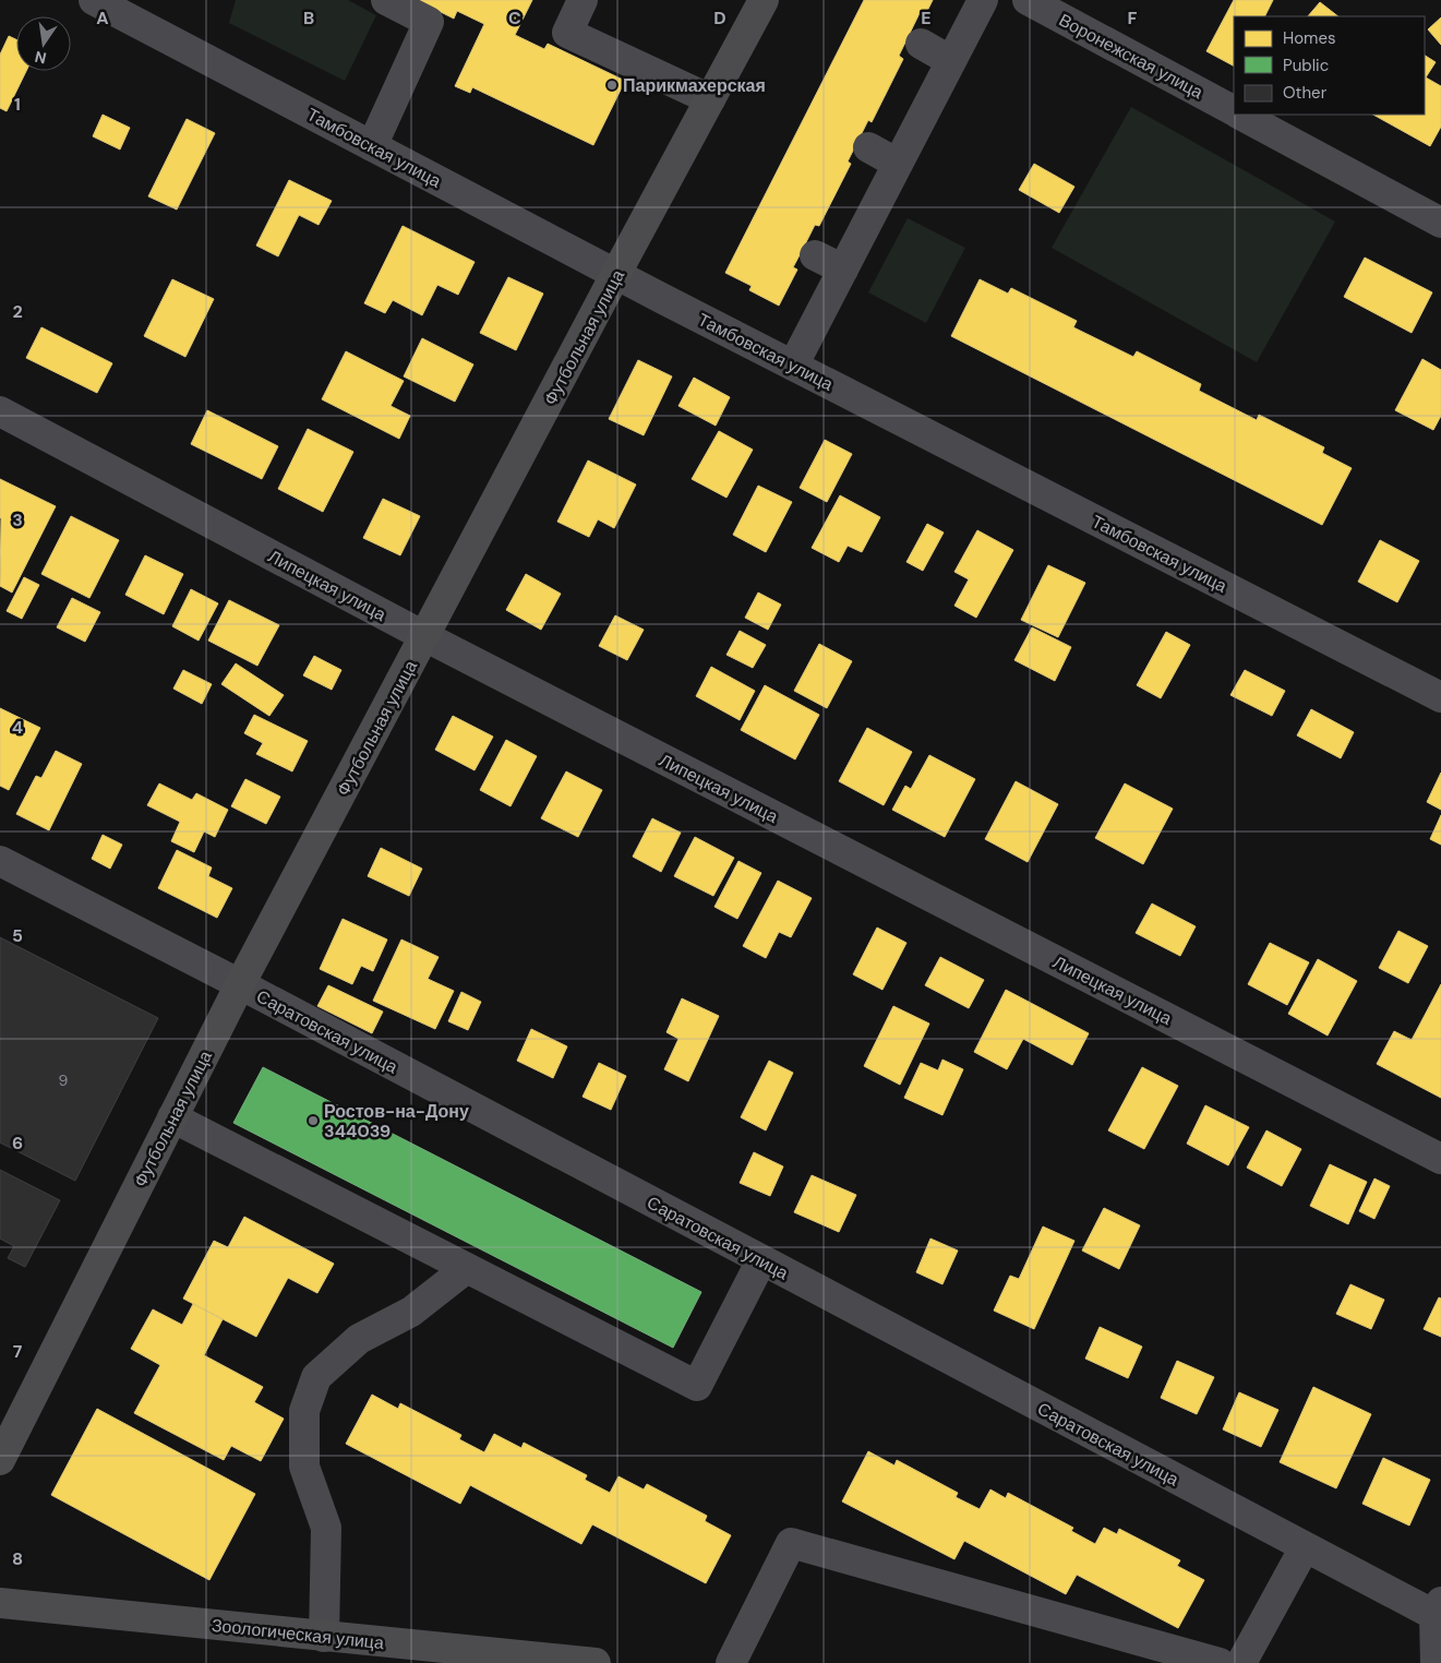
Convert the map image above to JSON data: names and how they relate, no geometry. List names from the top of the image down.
{
  "streets": {
    "main road": ["Футбольная улица", "Зоологическая улица"],
    "street": [
      "Воронежская улица",
      "Тамбовская улица",
      "Липецкая улица",
      "Саратовская улица"
    ]
  },
  "crossings": [
    ["Тамбовская улица", "Футбольная улица"],
    ["Футбольная улица", "Липецкая улица"],
    ["Футбольная улица", "Саратовская улица"]
  ],
  "places": ["Парикмахерская", "Ростов-на-Дону 344039"],
  "house_numbers": ["9"],
  "legend": ["Homes", "Public", "Other"],
  "north": "bottom",
  "grid": {
    "columns": [
      "A",
      "B",
      "C",
      "D",
      "E",
      "F"
    ],
    "rows": [
      "1",
      "2",
      "3",
      "4",
      "5",
      "6",
      "7",
      "8"
    ]
  }
}
